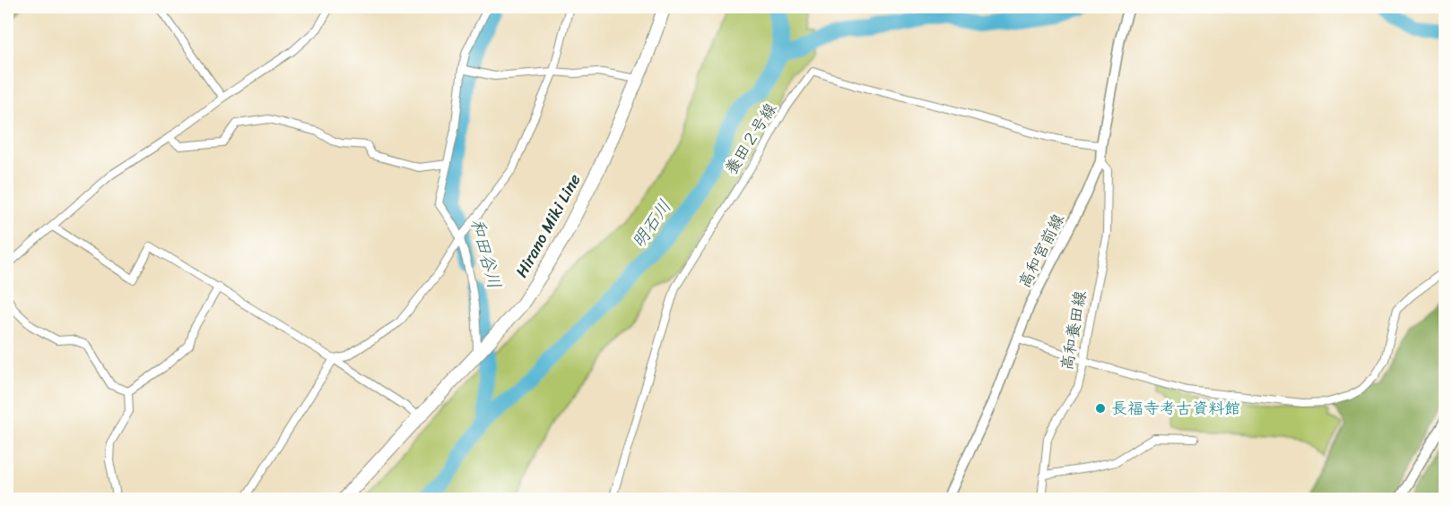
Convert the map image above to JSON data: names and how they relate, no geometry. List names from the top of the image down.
{
  "streets": {
    "main road": ["Hirano Miki Line"],
    "street": ["養田２号線", "高和宮前線", "高和養田線"]
  },
  "crossings": [
    ["養田２号線", "高和宮前線"],
    ["高和宮前線", "高和養田線"]
  ],
  "water": ["明石川", "和田谷川"],
  "places": ["長福寺考古資料館"]
}
